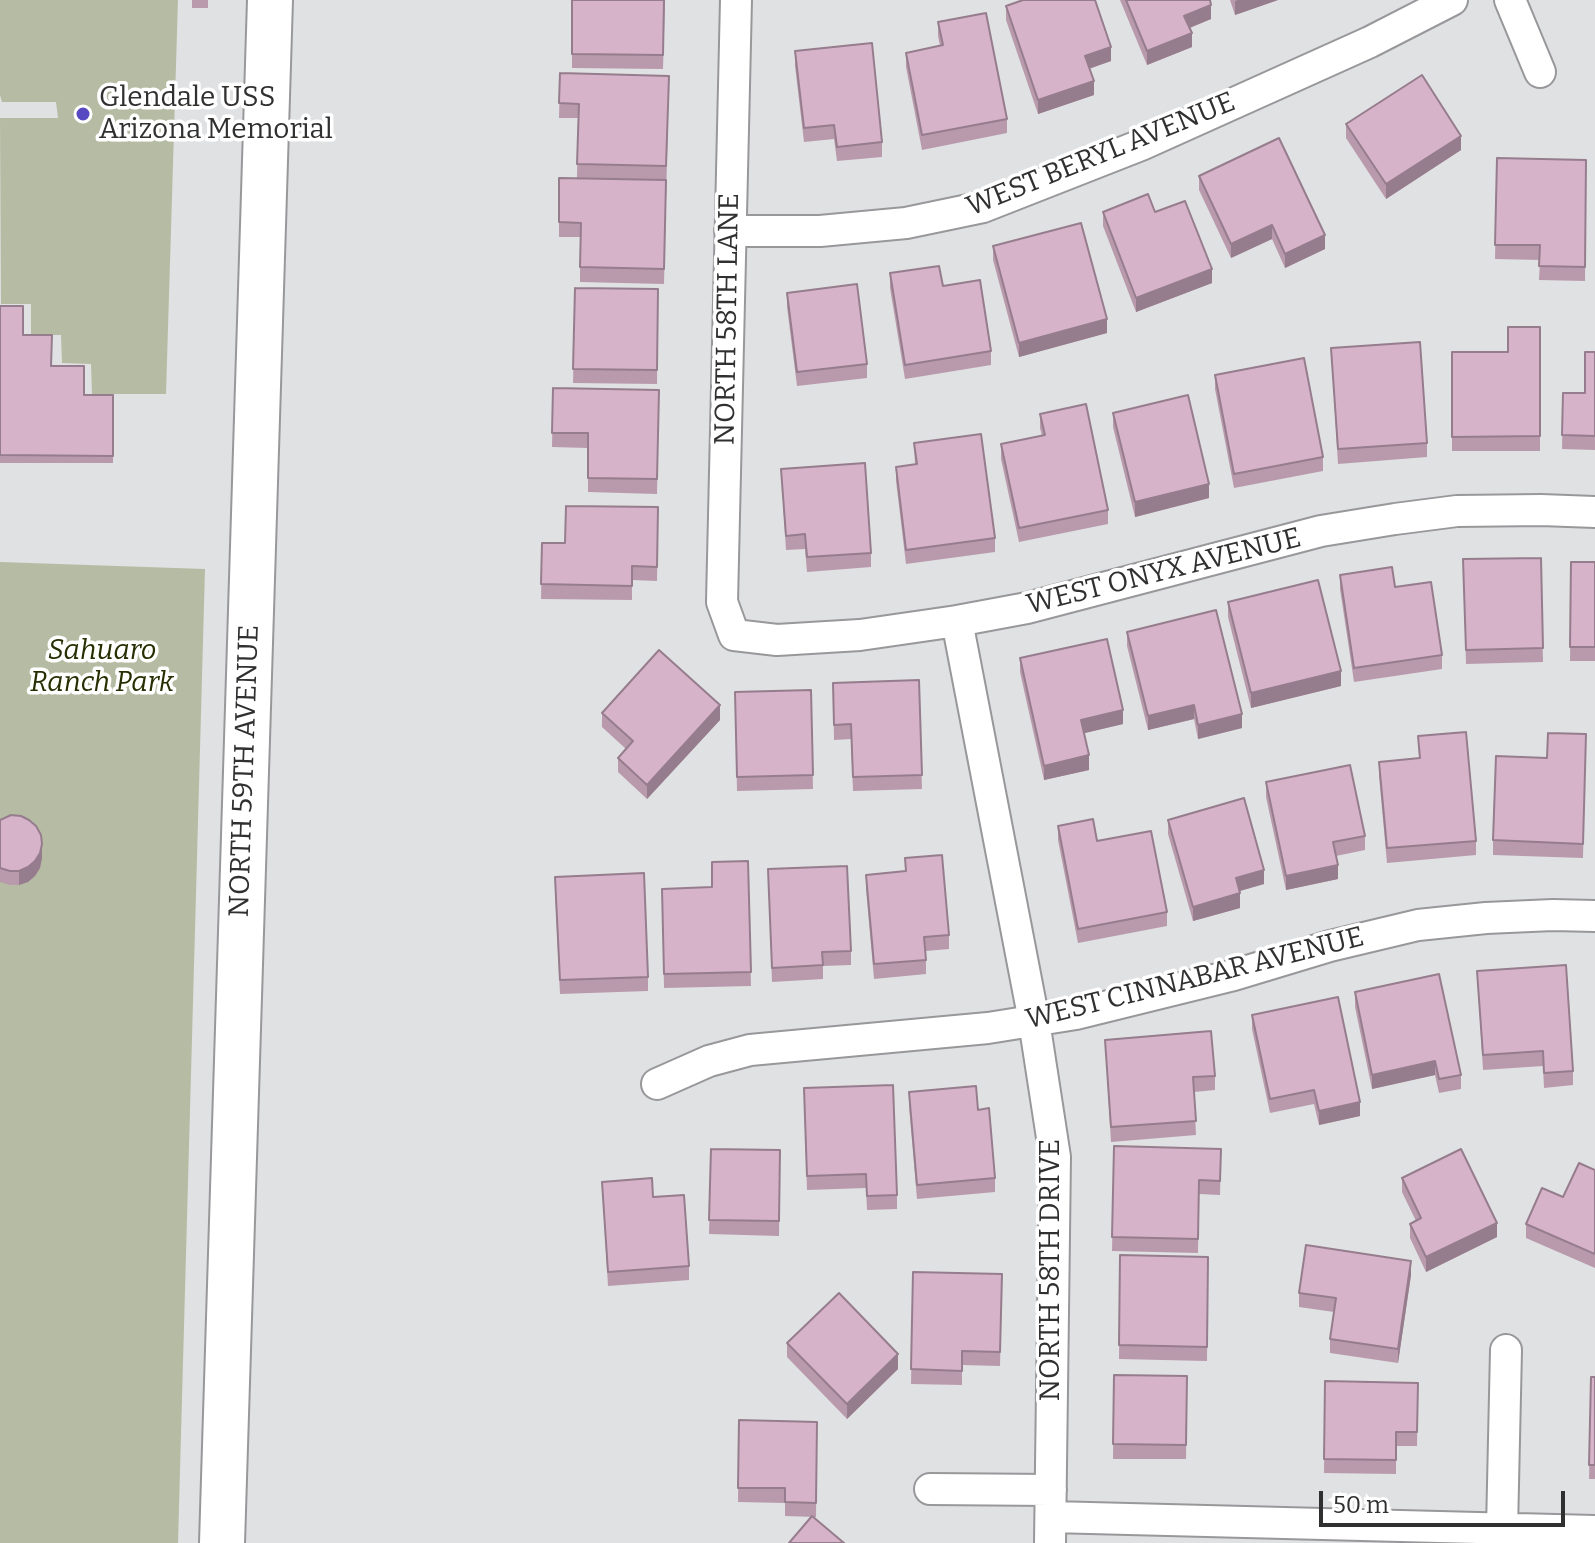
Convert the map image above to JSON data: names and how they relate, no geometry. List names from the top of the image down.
{
  "streets": {
    "main road": ["NORTH 59TH AVENUE"],
    "street": [
      "WEST BERYL AVENUE",
      "NORTH 58TH LANE",
      "WEST ONYX AVENUE",
      "WEST CINNABAR AVENUE",
      "NORTH 58TH DRIVE"
    ]
  },
  "crossings": [
    ["WEST BERYL AVENUE", "NORTH 58TH LANE"],
    ["NORTH 58TH LANE", "WEST ONYX AVENUE"],
    ["WEST ONYX AVENUE", "NORTH 58TH DRIVE"],
    ["WEST CINNABAR AVENUE", "NORTH 58TH DRIVE"]
  ],
  "parks": ["Sahuaro Ranch Park"],
  "places": ["Glendale USS Arizona Memorial"],
  "scale_bar": "50 m"
}
